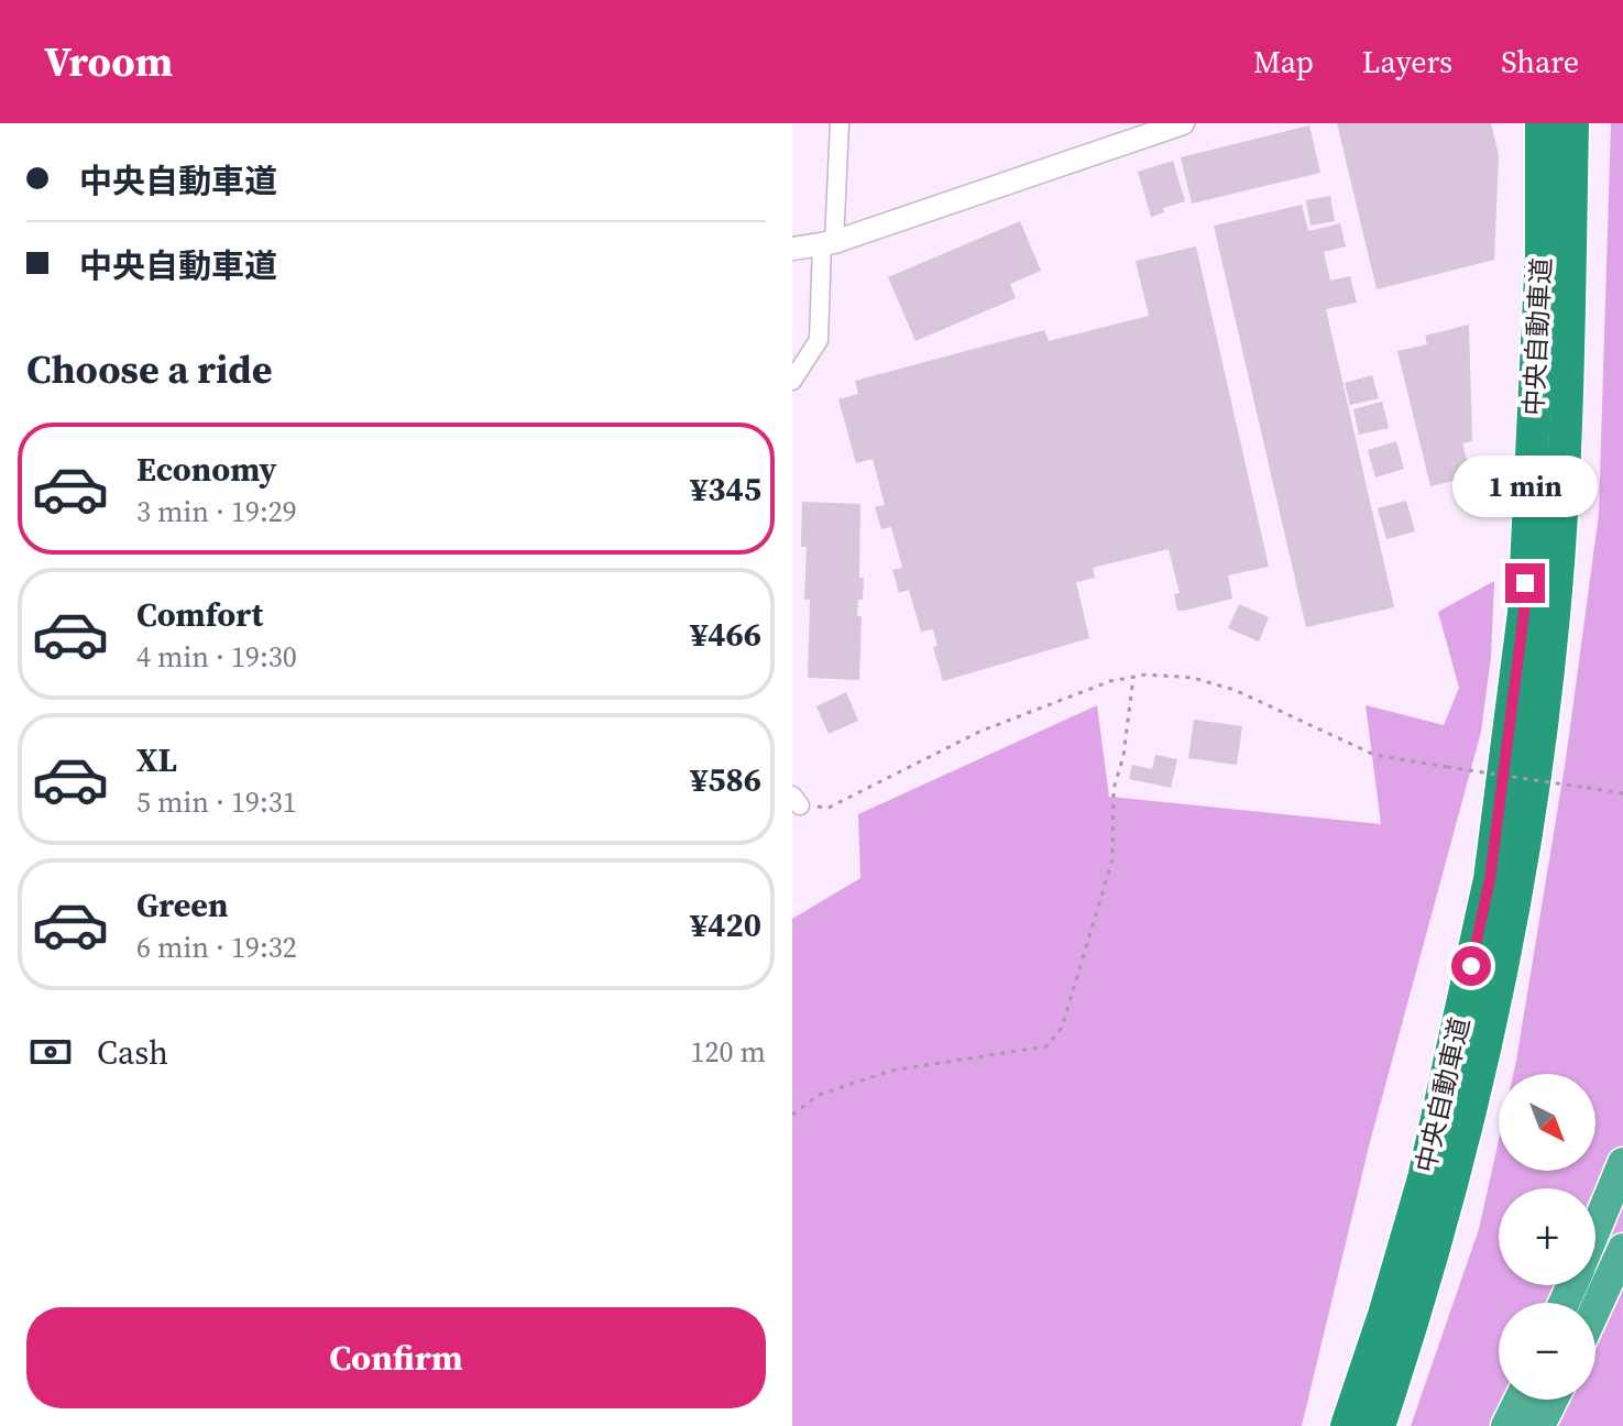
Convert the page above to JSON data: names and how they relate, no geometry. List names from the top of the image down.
{
  "streets": {
    "highway": ["中央自動車道"]
  },
  "north": "bottom right",
  "page": {
    "header": "Vroom",
    "nav": ["Map", "Layers", "Share"],
    "banner": ["中央自動車道", "中央自動車道"],
    "heading": "Choose a ride",
    "list": [
      {
        "name": "Economy",
        "note": "3 min · 19:29",
        "value": "¥345"
      },
      {
        "name": "Comfort",
        "note": "4 min · 19:30",
        "value": "¥466"
      },
      {
        "name": "XL",
        "note": "5 min · 19:31",
        "value": "¥586"
      },
      {
        "name": "Green",
        "note": "6 min · 19:32",
        "value": "¥420"
      }
    ],
    "bubble": "1 min",
    "pay": ["Cash", "120 m"],
    "map_buttons": ["+", "−"],
    "buttons": "Confirm"
  }
}
